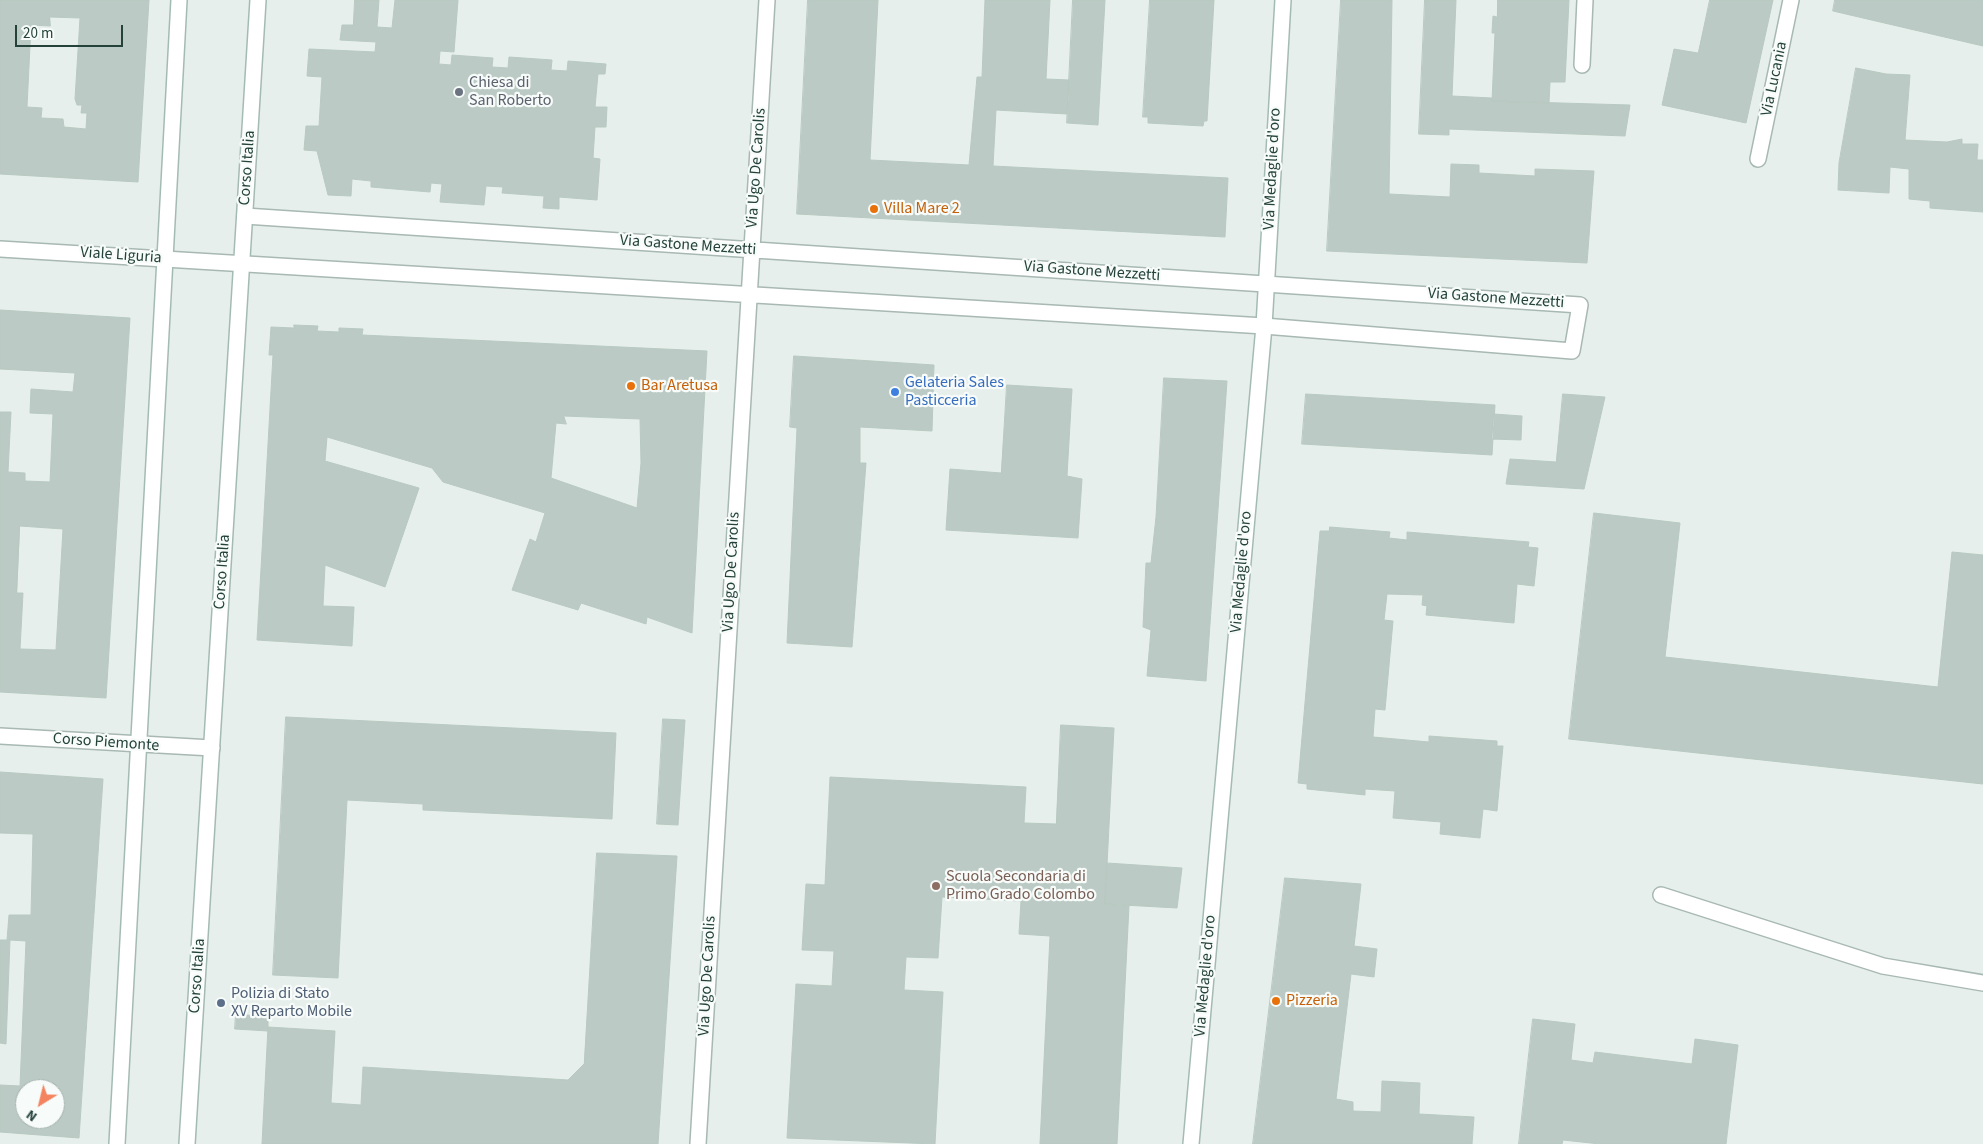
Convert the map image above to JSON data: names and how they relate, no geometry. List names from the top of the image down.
{
  "streets": {
    "street": [
      "Via Lucania",
      "Corso Italia",
      "Via Ugo De Carolis",
      "Via Medaglie d'oro",
      "Via Gastone Mezzetti",
      "Viale Liguria",
      "Corso Piemonte"
    ]
  },
  "crossings": [
    ["Corso Italia", "Via Gastone Mezzetti"],
    ["Corso Italia", "Viale Liguria"],
    ["Corso Italia", "Corso Piemonte"],
    ["Via Ugo De Carolis", "Via Gastone Mezzetti"],
    ["Via Medaglie d'oro", "Via Gastone Mezzetti"],
    ["Via Gastone Mezzetti", "Viale Liguria"]
  ],
  "places": [
    "Chiesa di San Roberto",
    "Villa Mare 2",
    "Bar Aretusa",
    "Gelateria Sales Pasticceria",
    "Scuola Secondaria di Primo Grado Colombo",
    "Pizzeria",
    "Polizia di Stato XV Reparto Mobile"
  ],
  "scale_bar": "20 m",
  "north": "bottom left"
}
